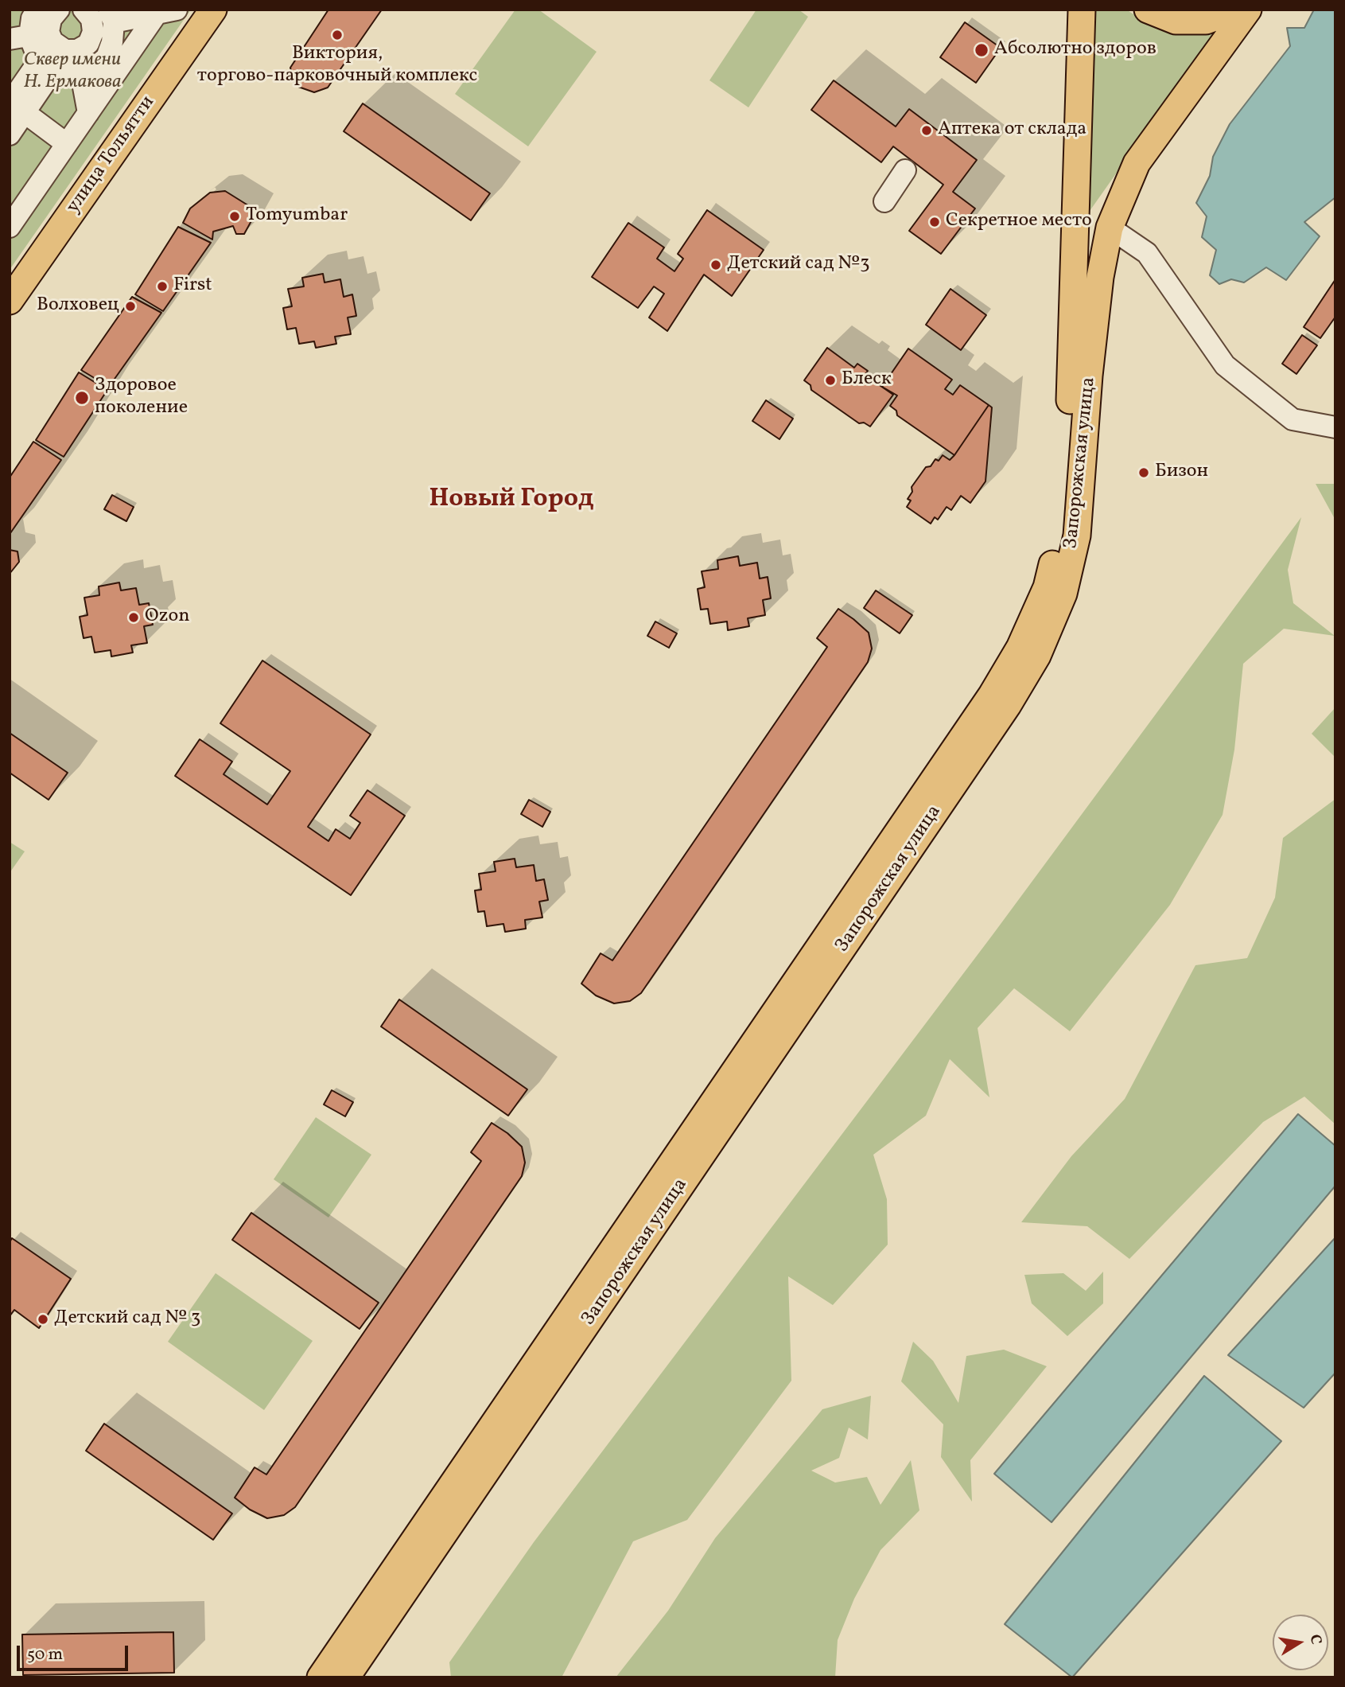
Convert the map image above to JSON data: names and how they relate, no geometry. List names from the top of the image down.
{
  "streets": {
    "main road": ["улица Тольятти", "Запорожская улица"]
  },
  "districts": ["Новый Город"],
  "parks": ["Сквер имени Н. Ермакова"],
  "places": [
    "Виктория, торгово-парковочный комплекс",
    "Абсолютно здоров",
    "Аптека от склада",
    "Tomyumbar",
    "Секретное место",
    "Детский сад №3",
    "First",
    "Волховец",
    "Блеск",
    "Здоровое поколение",
    "Бизон",
    "Ozon",
    "Детский сад № 3"
  ],
  "scale_bar": "50 m",
  "north": "right"
}
